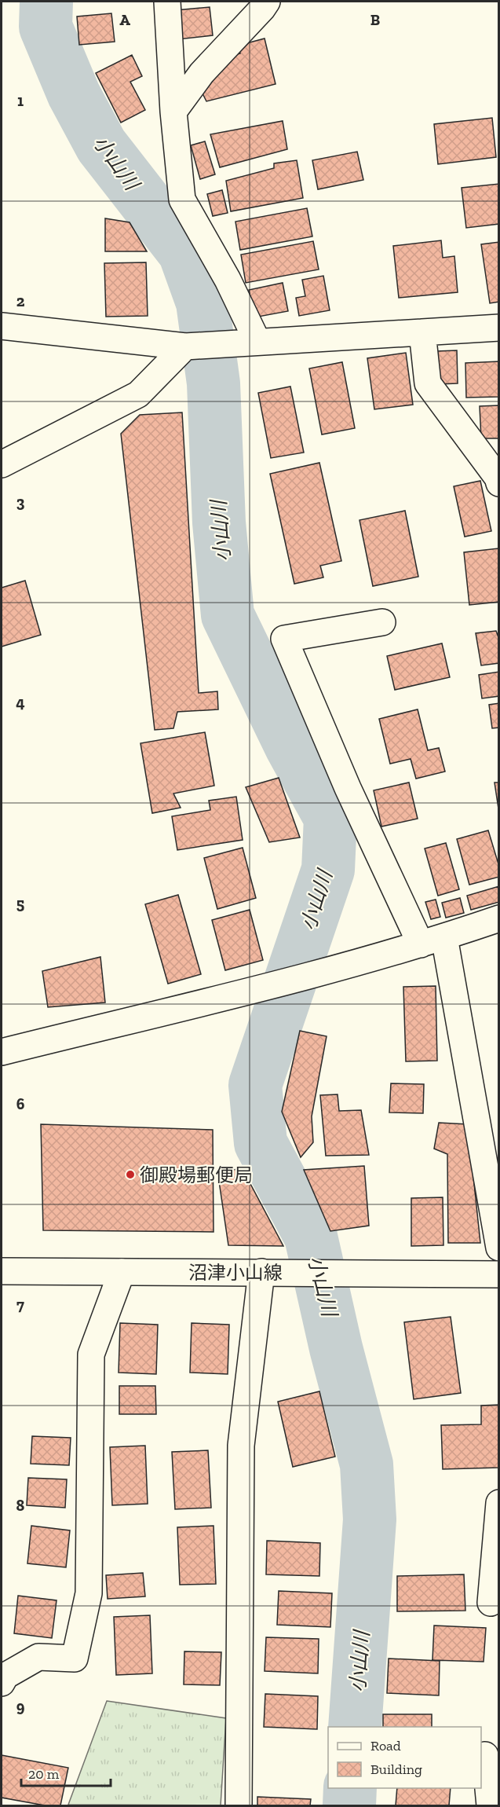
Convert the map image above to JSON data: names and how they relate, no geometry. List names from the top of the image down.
{
  "streets": {
    "street": ["沼津小山線"]
  },
  "water": ["小山川"],
  "places": ["御殿場郵便局"],
  "legend": ["Road", "Building"],
  "scale_bar": "20 m",
  "grid": {
    "columns": ["A", "B"],
    "rows": [
      "1",
      "2",
      "3",
      "4",
      "5",
      "6",
      "7",
      "8",
      "9"
    ]
  }
}
